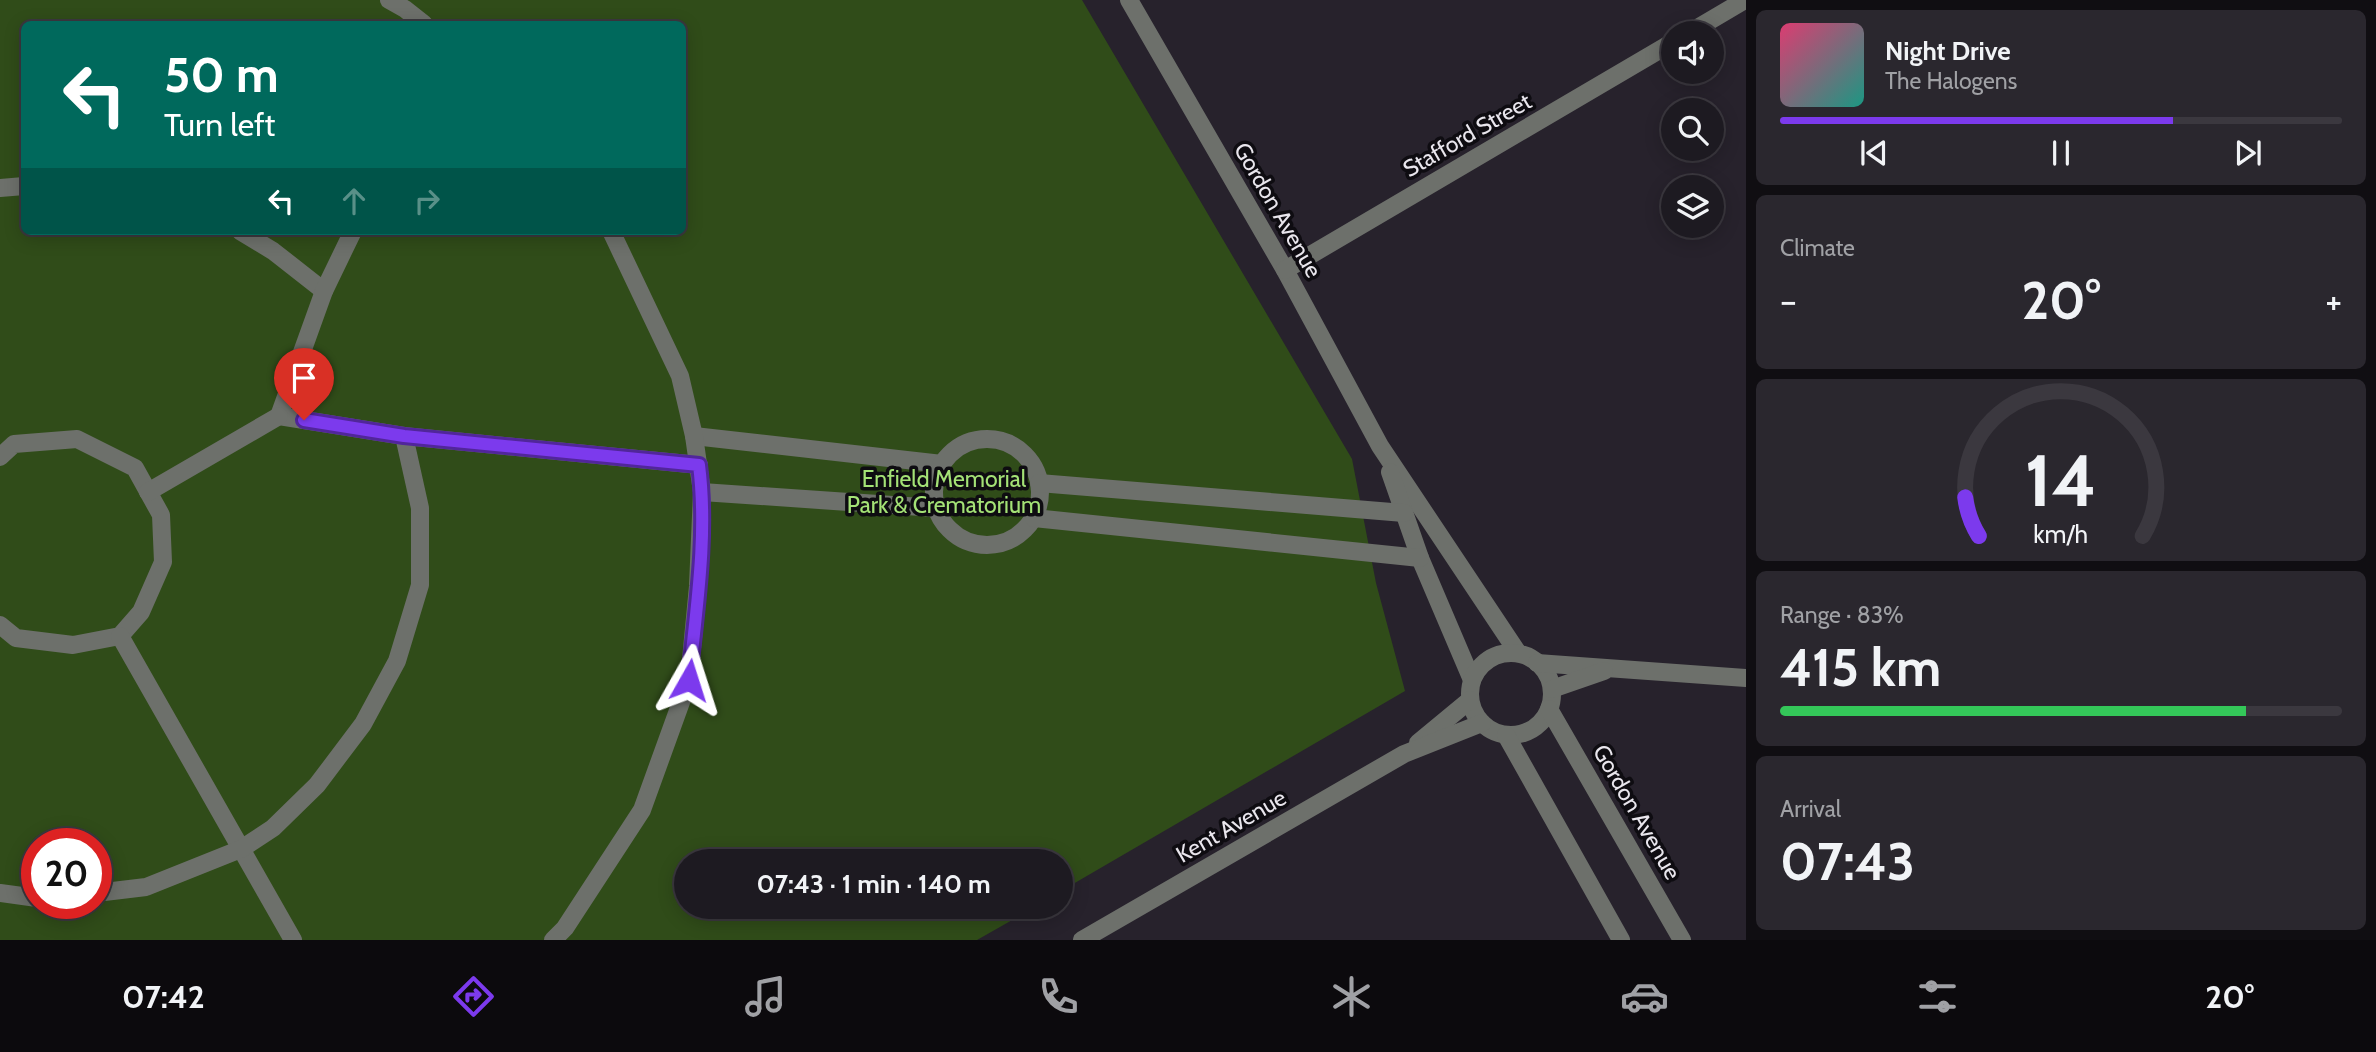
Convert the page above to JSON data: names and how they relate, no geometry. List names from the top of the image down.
{
  "streets": {
    "street": ["Stafford Street", "Gordon Avenue", "Kent Avenue"]
  },
  "crossings": [
    ["Stafford Street", "Gordon Avenue"],
    ["Gordon Avenue", "Kent Avenue"]
  ],
  "parks": ["Enfield Memorial Park & Crematorium"],
  "page": {
    "turn": ["50 m", "Turn left"],
    "song": ["Night Drive", "The Halogens"],
    "tile": [
      "Climate",
      ["Range · 83%", "415 km"],
      ["Arrival", "07:43"]
    ],
    "heat": ["−", "20°", "+"],
    "limit": "20",
    "trip": "07:43 · 1 min · 140 m",
    "tabs": ["07:42", "20°"],
    "gauge": ["14", "km/h"]
  }
}
